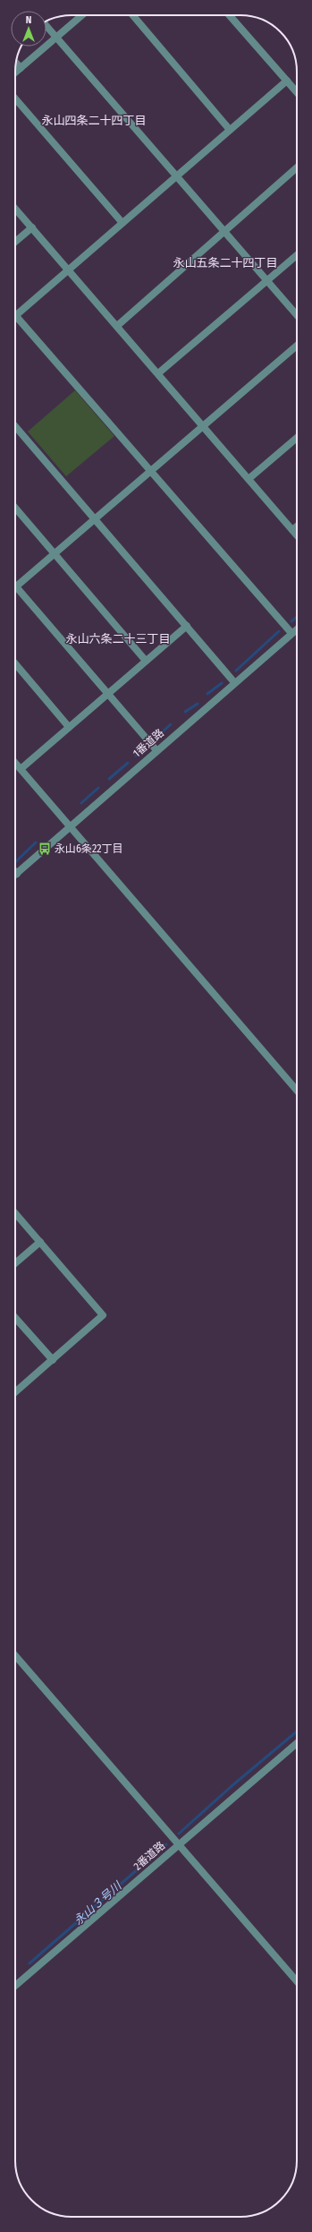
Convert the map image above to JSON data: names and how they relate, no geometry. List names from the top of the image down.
{
  "streets": {
    "street": ["1番道路", "2番道路"]
  },
  "districts": ["永山四条二十四丁目", "永山五条二十四丁目", "永山六条二十三丁目"],
  "water": ["永山３号川"],
  "places": {
    "bus stop": ["永山6条22丁目"]
  },
  "north": "top"
}
